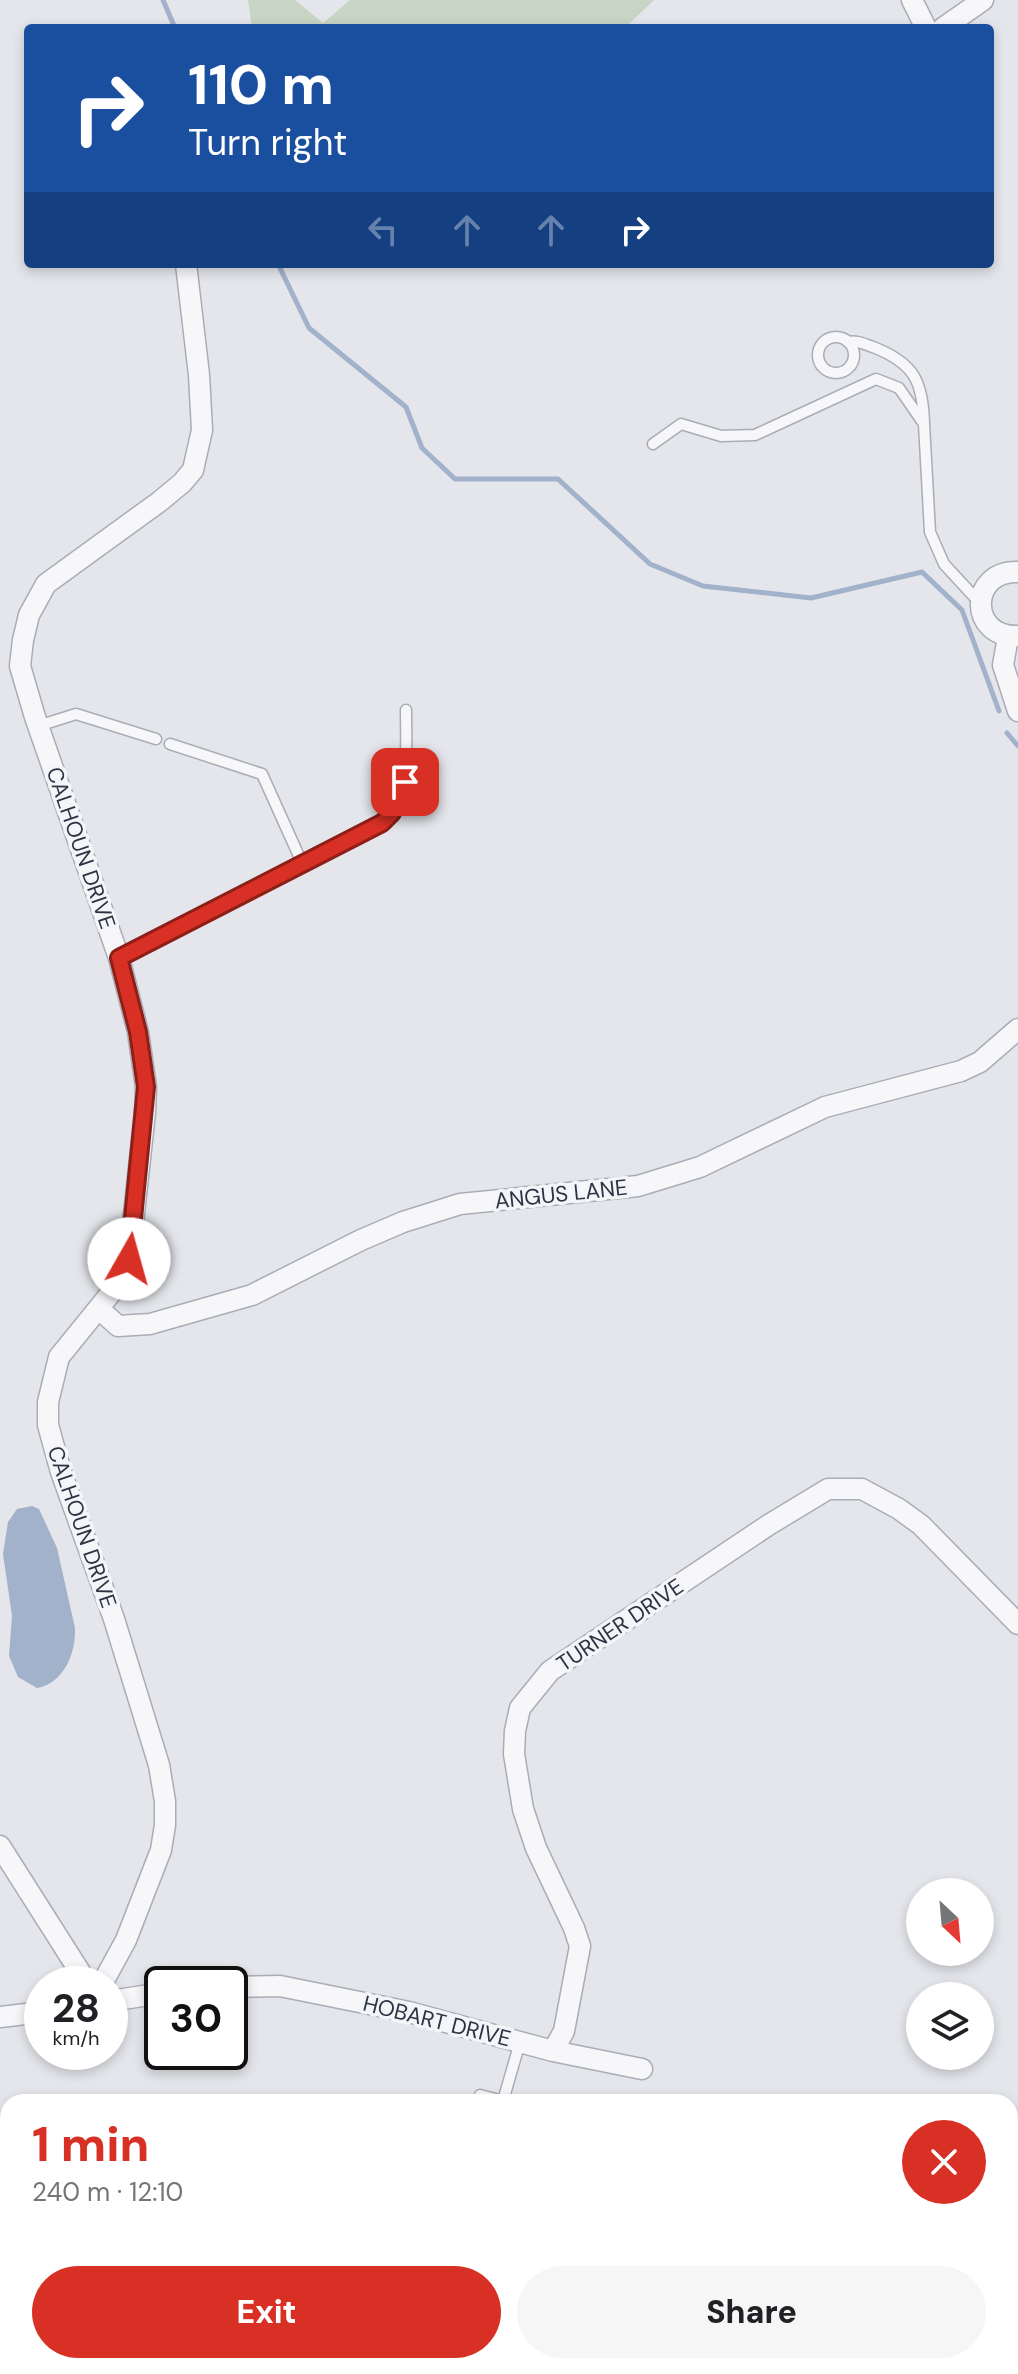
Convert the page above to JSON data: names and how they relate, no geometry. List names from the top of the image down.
{
  "streets": {
    "street": [
      "CALHOUN DRIVE",
      "ANGUS LANE",
      "TURNER DRIVE",
      "HOBART DRIVE"
    ]
  },
  "crossings": [
    ["CALHOUN DRIVE", "ANGUS LANE"],
    ["TURNER DRIVE", "HOBART DRIVE"]
  ],
  "north": "bottom right",
  "page": {
    "turn": ["110 m", "Turn right"],
    "speed": "28 km/h",
    "limit": "30",
    "heading": ["1 min", "240 m · 12:10"],
    "buttons": ["Exit", "Share"]
  }
}
